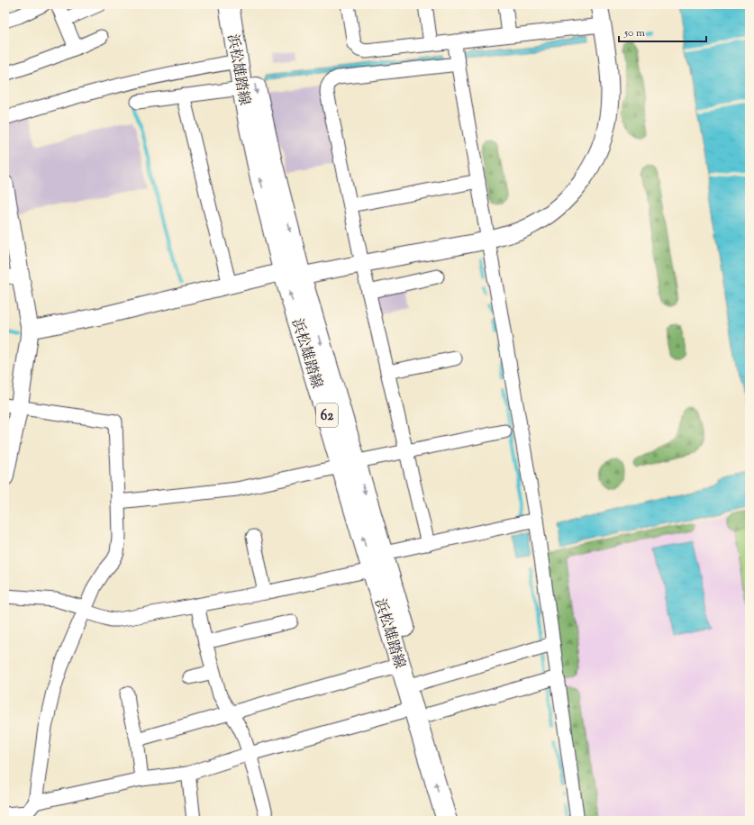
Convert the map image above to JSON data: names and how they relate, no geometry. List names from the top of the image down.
{
  "streets": {
    "main road": ["浜松雄踏線", "62"]
  },
  "scale_bar": "50 m"
}
